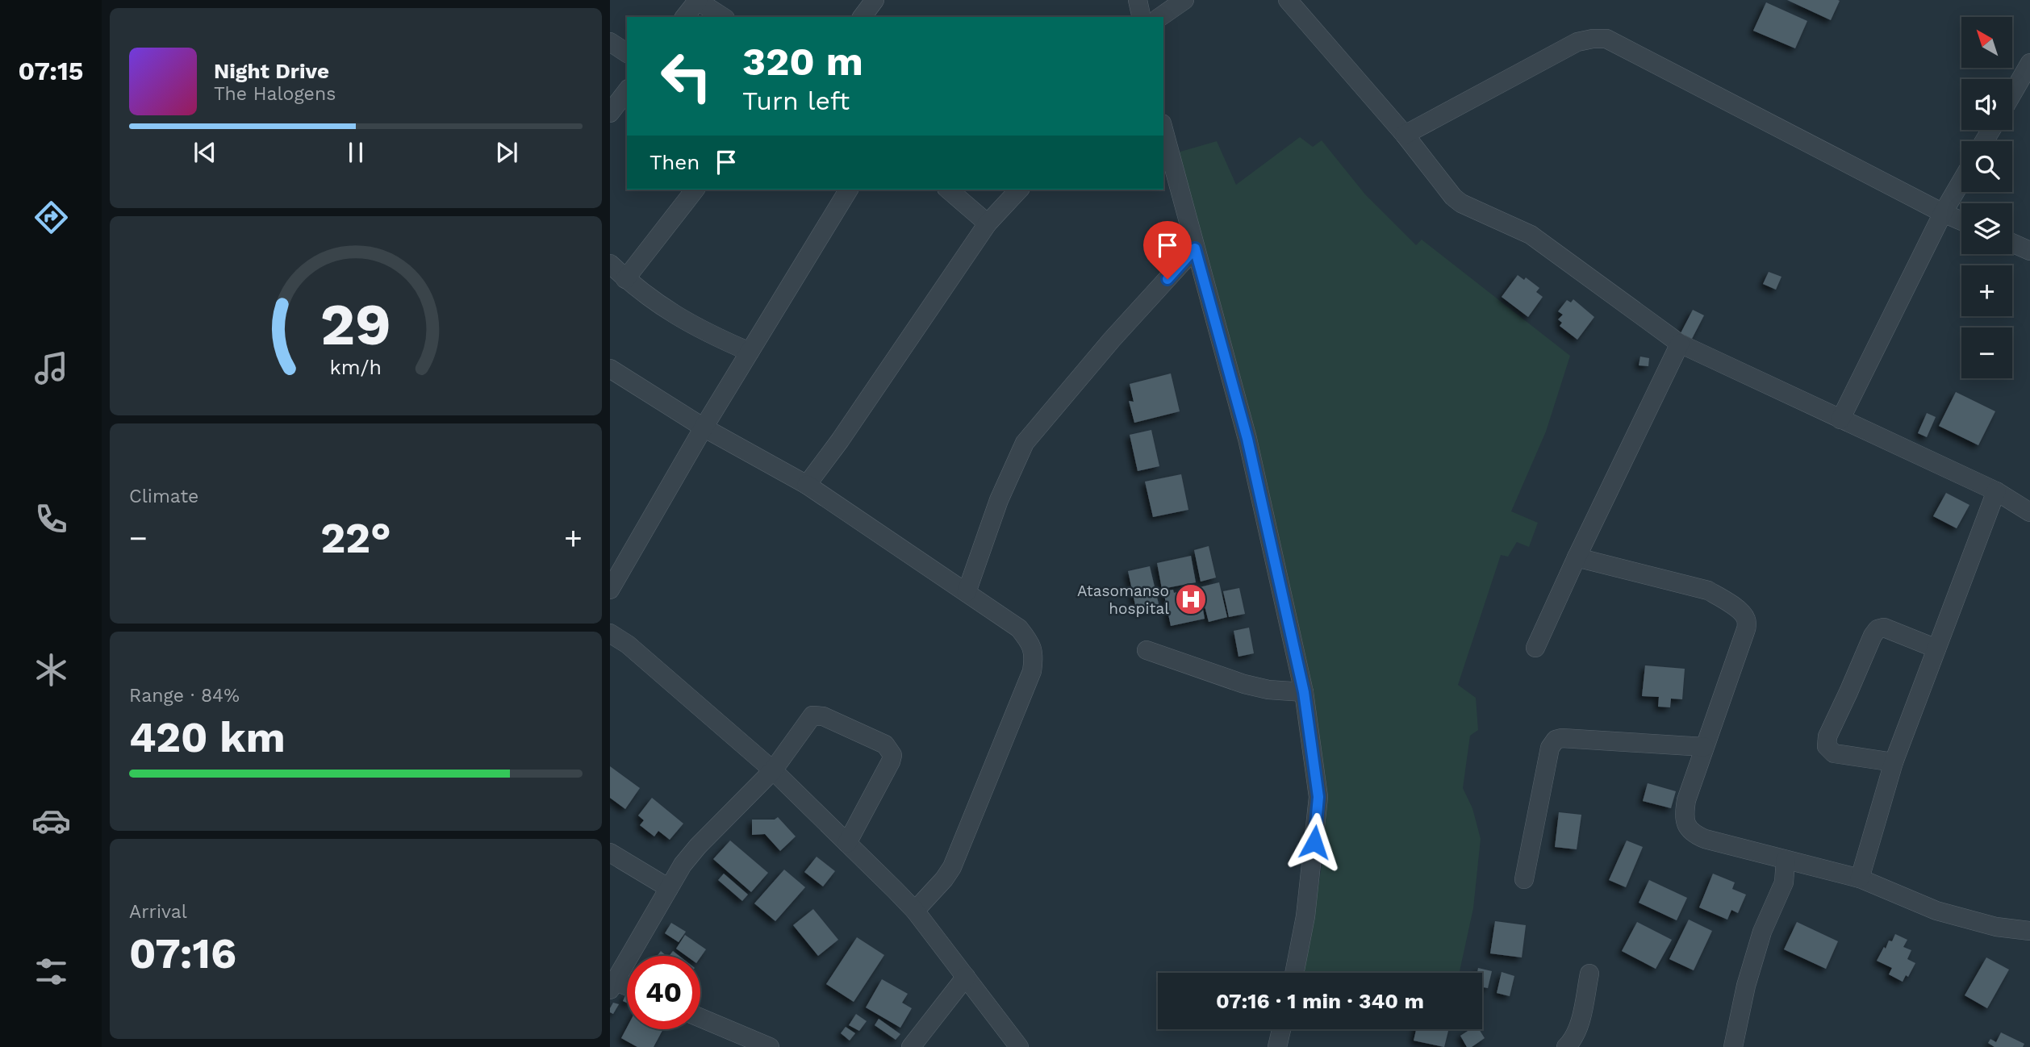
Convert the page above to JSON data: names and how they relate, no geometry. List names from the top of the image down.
{
  "places": {
    "hospital": ["Atasomanso hospital"]
  },
  "north": "top left",
  "page": {
    "tabs": "07:15",
    "map_buttons": ["+", "−"],
    "turn": ["320 m", "Turn left"],
    "song": ["Night Drive", "The Halogens"],
    "then": "Then",
    "tile": [
      "Climate",
      ["Range · 84%", "420 km"],
      ["Arrival", "07:16"]
    ],
    "heat": ["−", "22°", "+"],
    "limit": "40",
    "trip": "07:16 · 1 min · 340 m",
    "gauge": ["29", "km/h"]
  }
}
